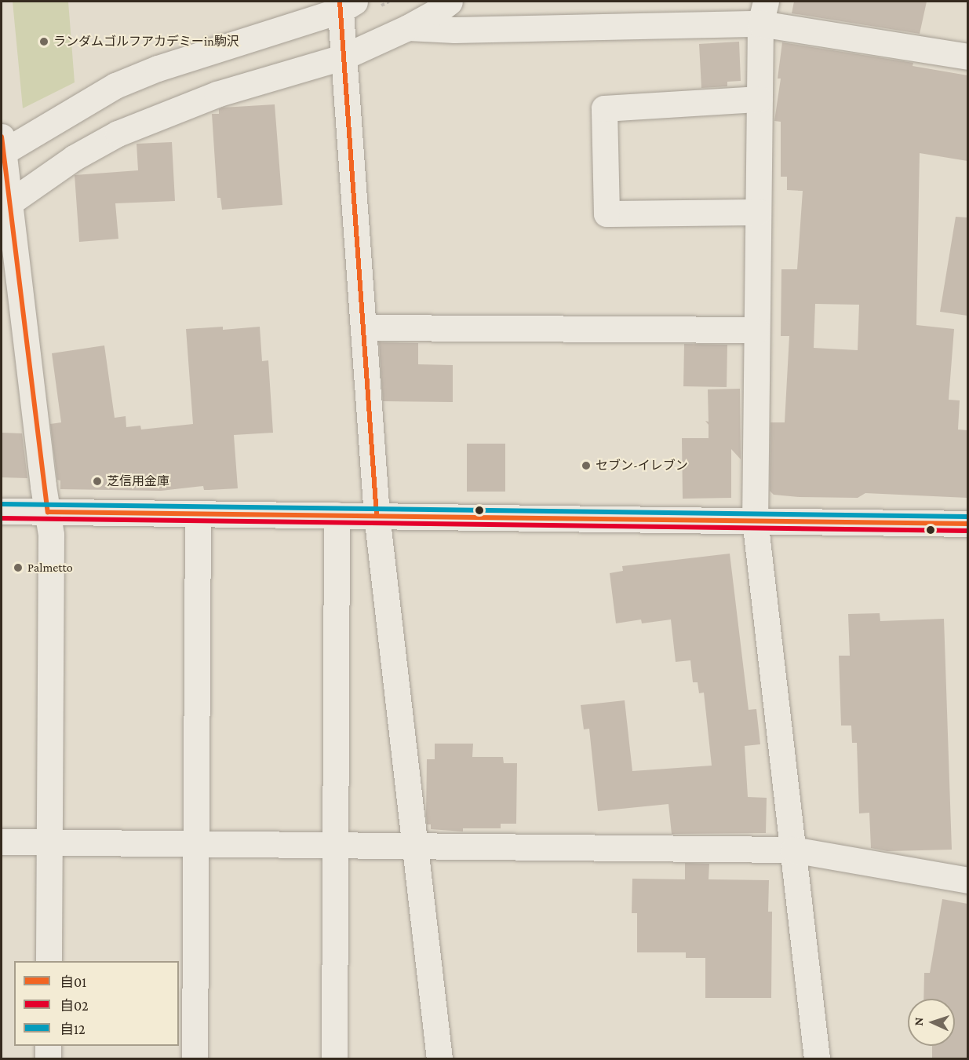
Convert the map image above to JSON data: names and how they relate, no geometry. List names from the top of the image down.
{
  "places": [
    "ランダムゴルフアカデミーin駒沢",
    "セブン-イレブン",
    "芝信用金庫",
    "Palmetto"
  ],
  "lines": ["transit line 自01", "transit line 自12", "transit line 自02"],
  "legend": ["自01", "自02", "自12"],
  "north": "left"
}
